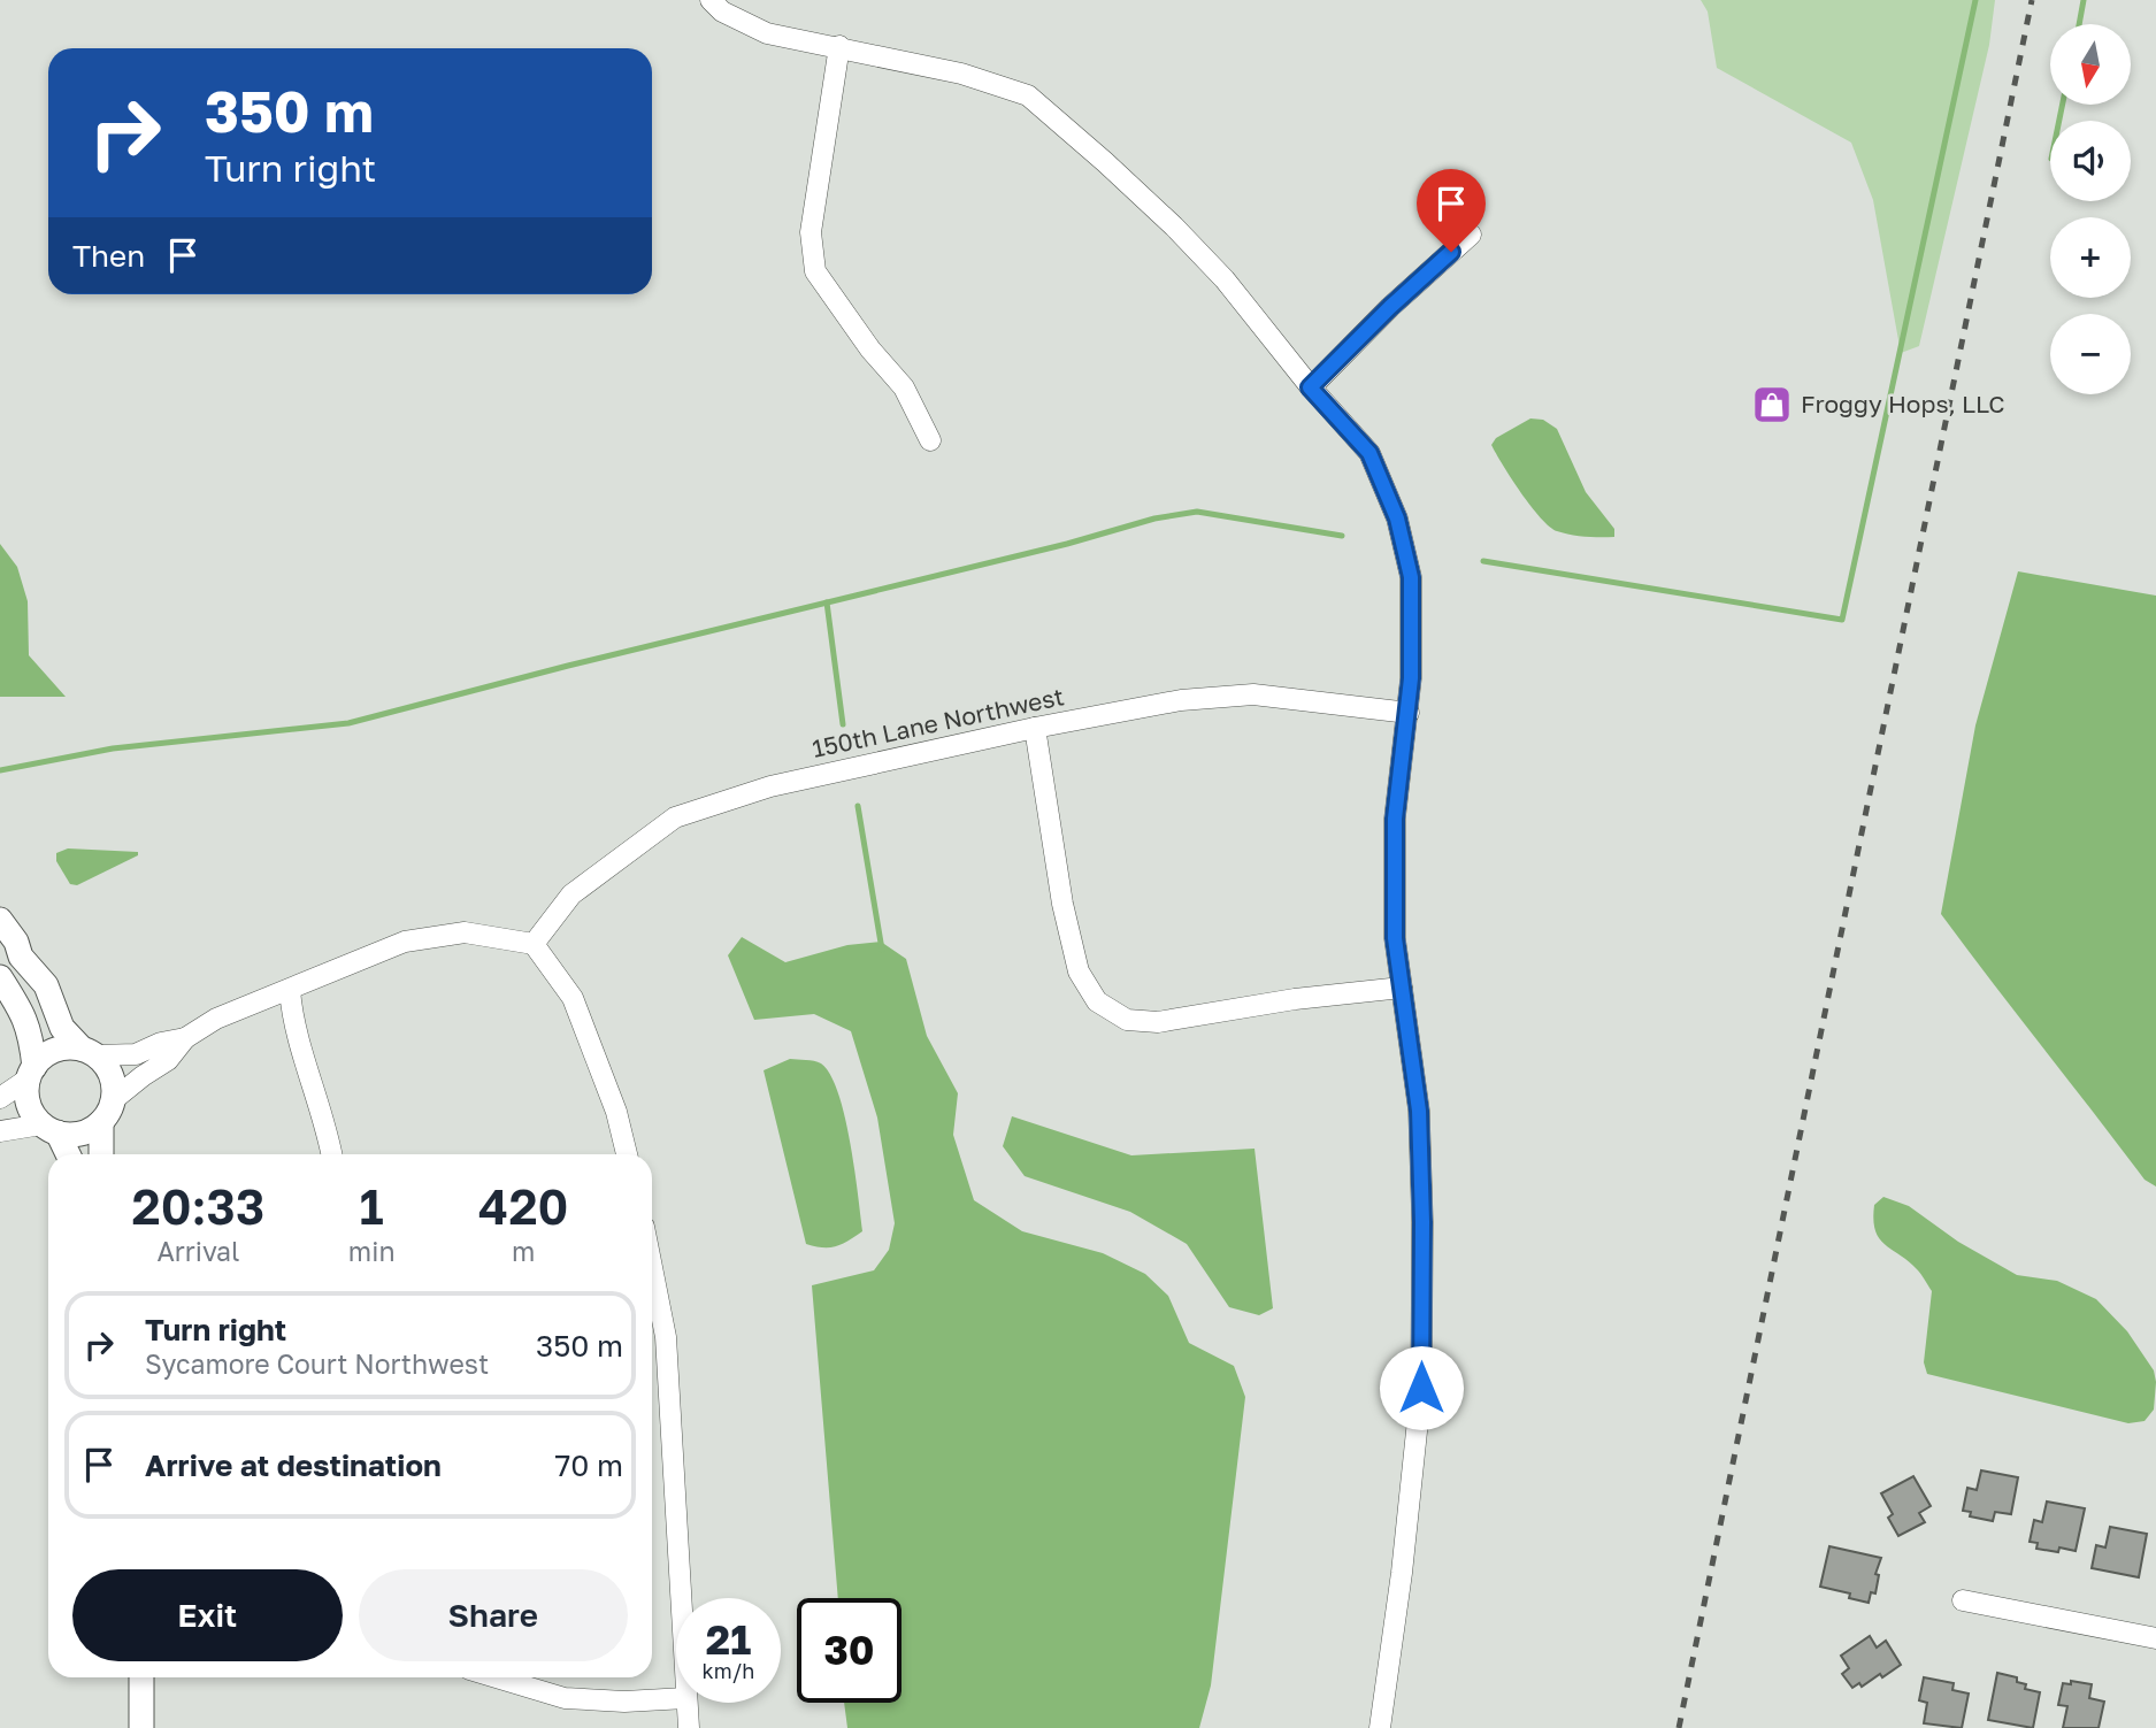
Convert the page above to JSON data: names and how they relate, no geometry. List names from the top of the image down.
{
  "streets": {
    "street": ["150th Lane Northwest"]
  },
  "places": {
    "shop": ["Froggy Hops, LLC"]
  },
  "north": "bottom",
  "page": {
    "map_buttons": ["+", "−"],
    "turn": ["350 m", "Turn right"],
    "then": "Then",
    "eta": [
      "20:33",
      "Arrival",
      "1",
      "min",
      "420",
      "m"
    ],
    "list": [
      {
        "name": "Turn right",
        "note": "Sycamore Court Northwest",
        "value": "350 m"
      },
      {
        "name": "Arrive at destination",
        "value": "70 m"
      }
    ],
    "buttons": ["Exit", "Share"],
    "speed": "21 km/h",
    "limit": "30"
  }
}
